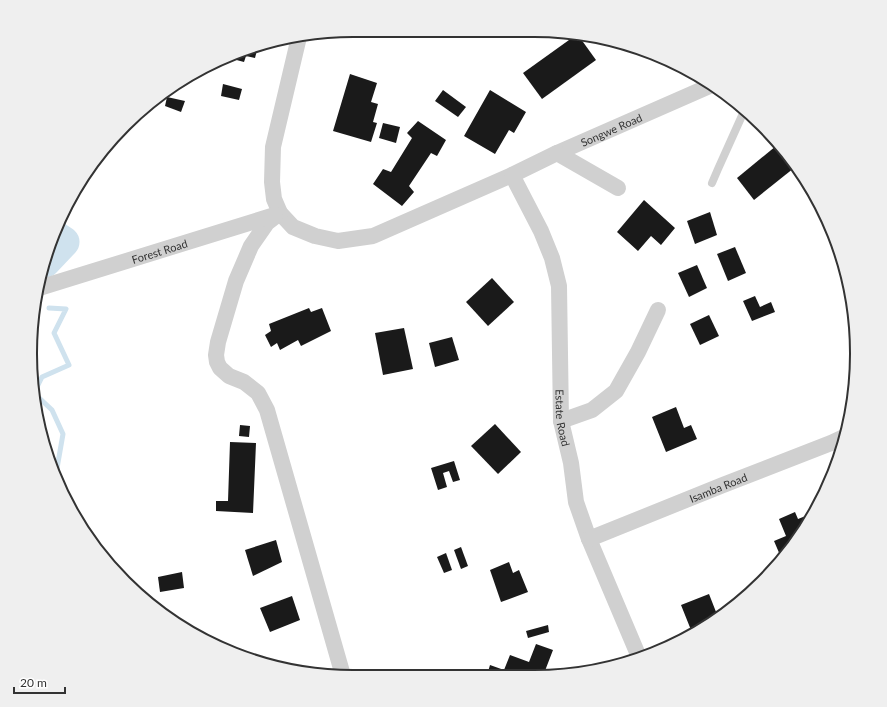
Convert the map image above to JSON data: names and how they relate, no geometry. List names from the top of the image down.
{
  "streets": {
    "street": [
      "Songwe Road",
      "Forest Road",
      "Estate Road",
      "Isamba Road"
    ]
  },
  "crossings": [
    ["Songwe Road", "Forest Road"],
    ["Songwe Road", "Estate Road"],
    ["Estate Road", "Isamba Road"]
  ],
  "scale_bar": "20 m"
}
